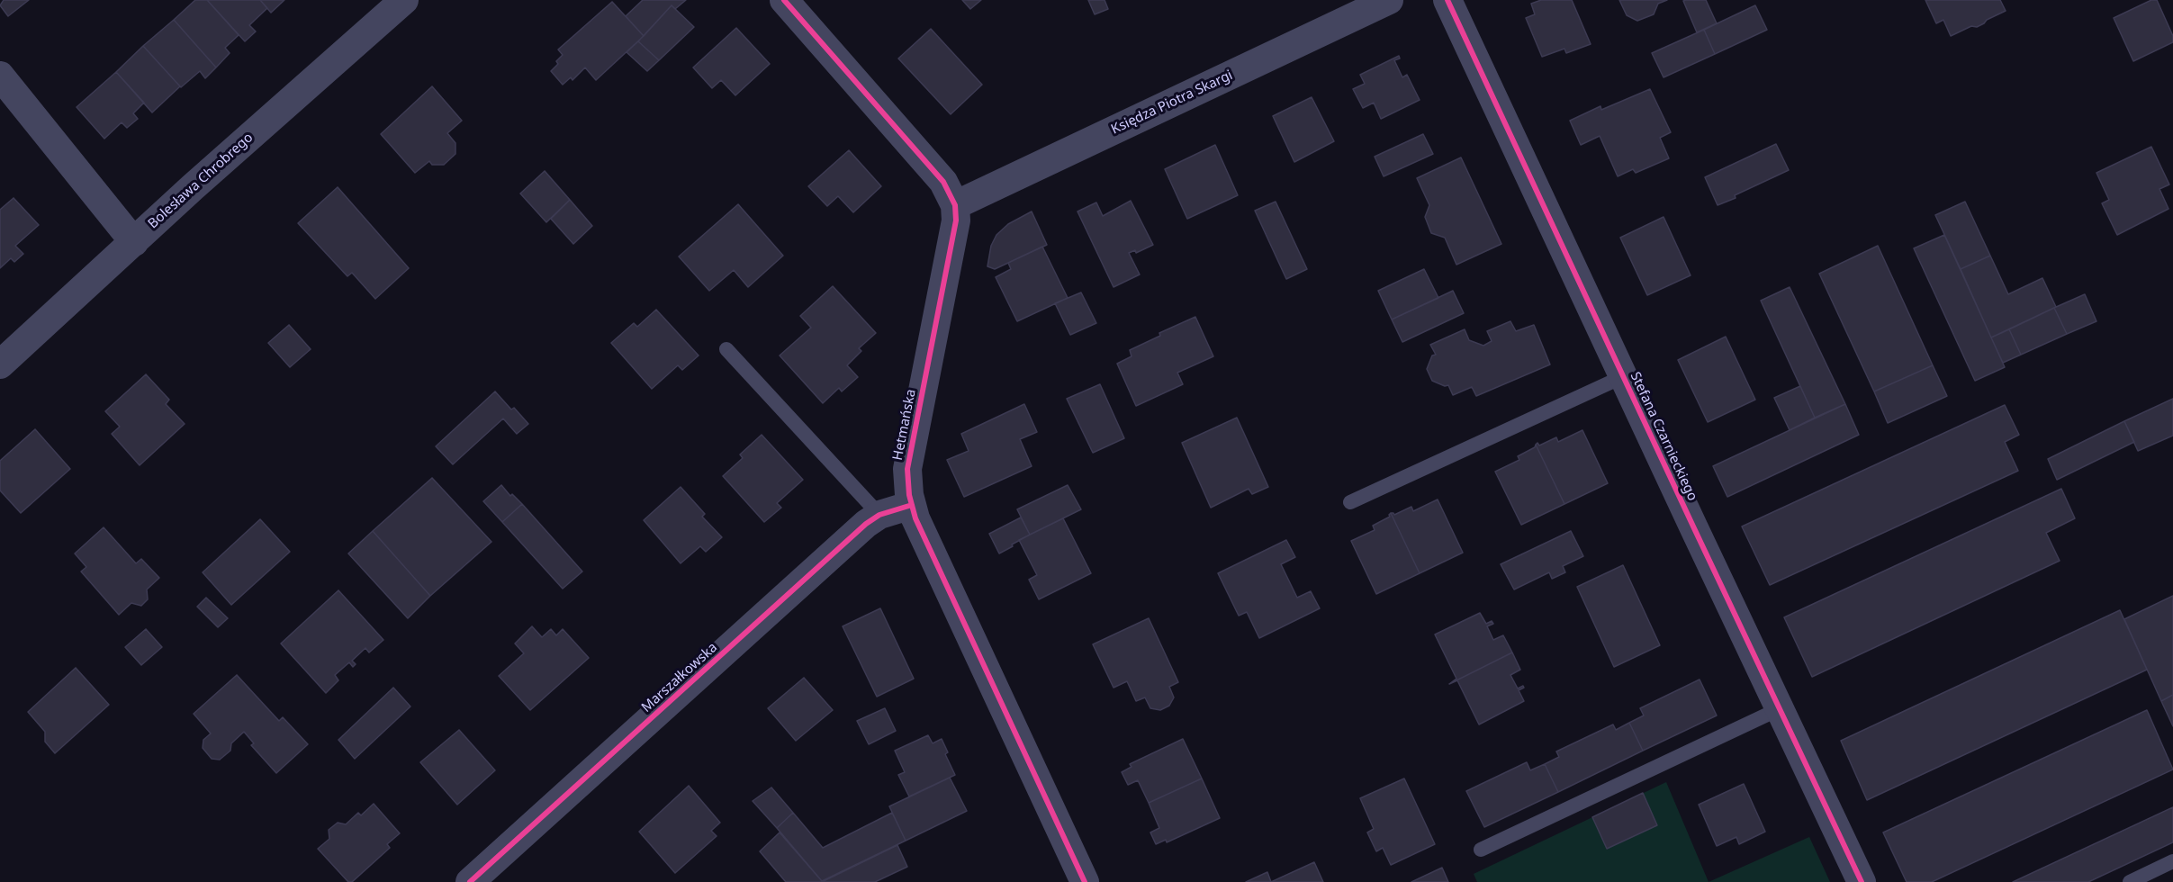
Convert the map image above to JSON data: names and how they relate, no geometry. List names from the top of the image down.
{
  "streets": {
    "street": [
      "Księdza Piotra Skargi",
      "Bolesława Chrobrego",
      "Hetmańska",
      "Stefana Czarnieckiego",
      "Marszałkowska"
    ]
  },
  "crossings": [
    ["Księdza Piotra Skargi", "Hetmańska"],
    ["Hetmańska", "Marszałkowska"]
  ]
}
